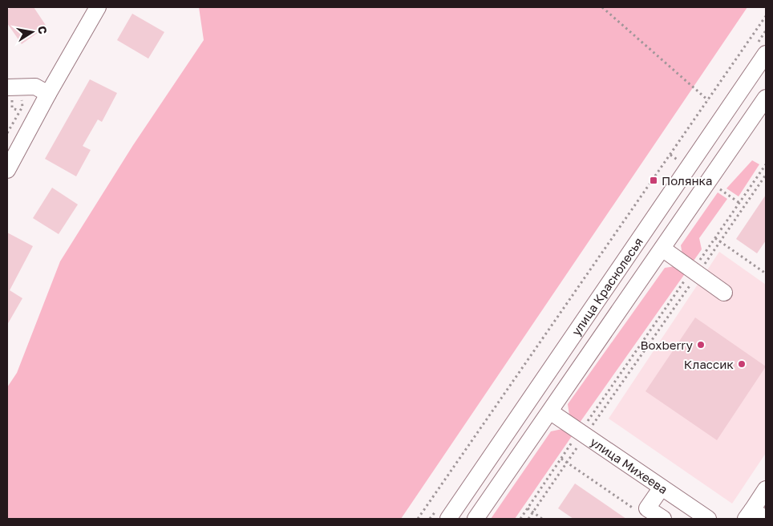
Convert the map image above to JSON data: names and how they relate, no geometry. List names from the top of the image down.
{
  "streets": {
    "street": ["улица Краснолесья", "улица Михеева"]
  },
  "crossings": [
    ["улица Краснолесья", "улица Михеева"]
  ],
  "places": {
    "transit": ["Полянка"],
    "other": ["Boxberry", "Классик"]
  },
  "north": "right"
}
